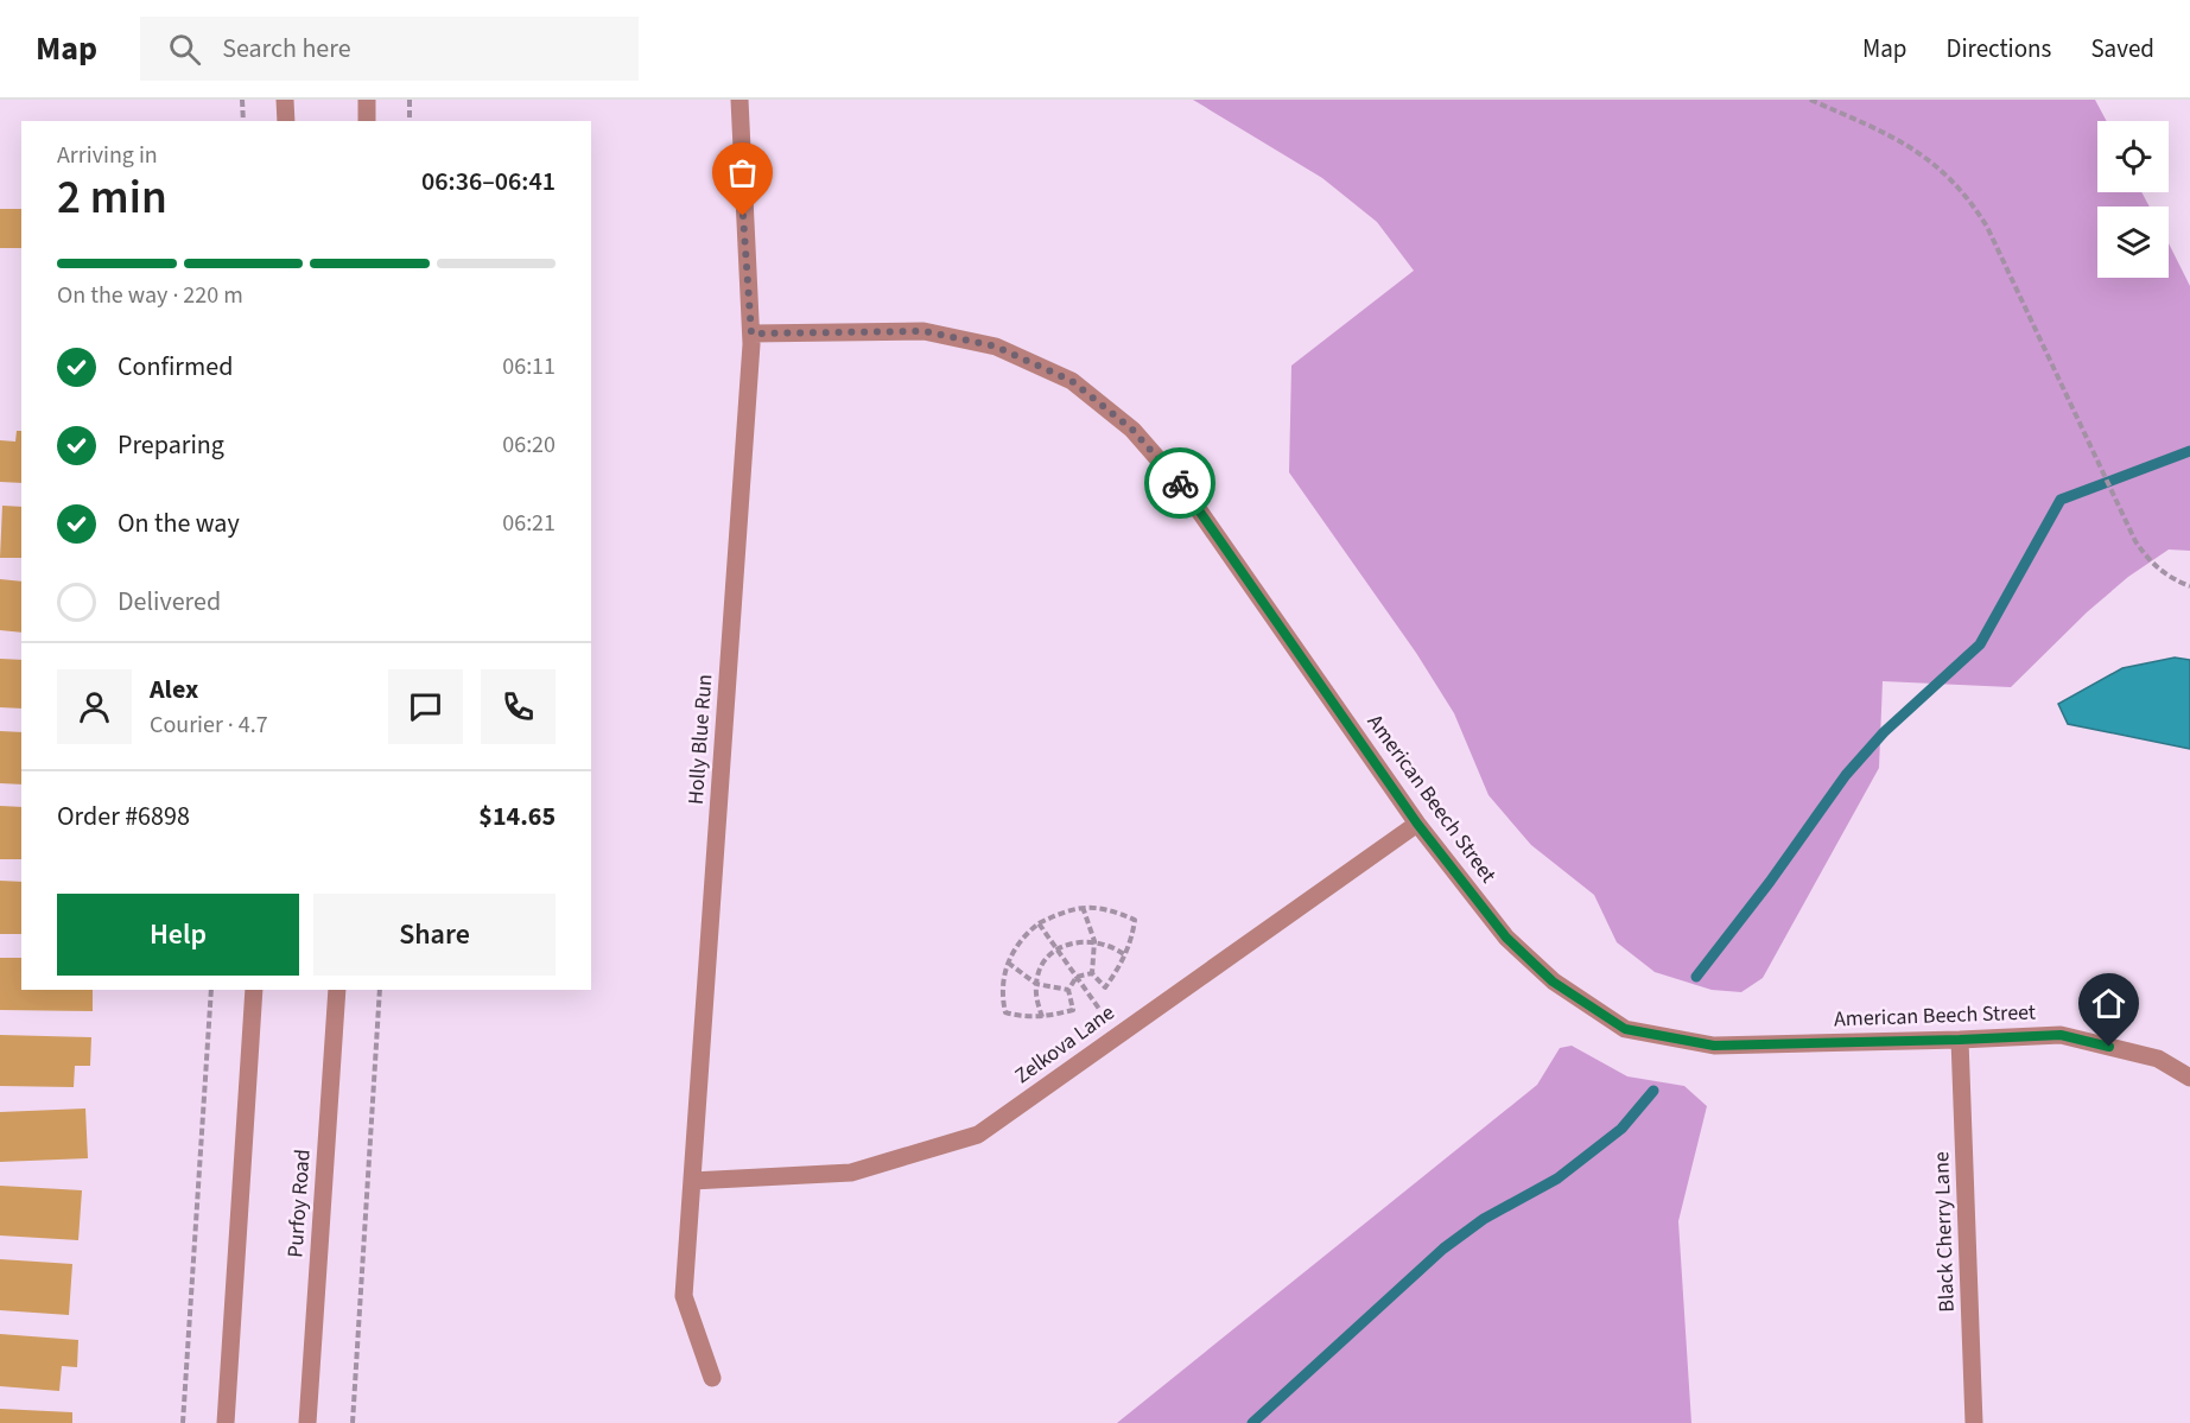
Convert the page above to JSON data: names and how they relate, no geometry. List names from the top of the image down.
{
  "streets": {
    "street": [
      "Holly Blue Run",
      "American Beech Street",
      "Zelkova Lane",
      "Purfoy Road",
      "Black Cherry Lane"
    ]
  },
  "crossings": [
    ["Holly Blue Run", "American Beech Street"],
    ["Holly Blue Run", "Zelkova Lane"],
    ["American Beech Street", "Zelkova Lane"],
    ["American Beech Street", "Black Cherry Lane"]
  ],
  "page": {
    "header": "Map",
    "search": "Search here",
    "nav": ["Map", "Directions", "Saved"],
    "heading": ["2 min", "Arriving in", "06:36–06:41"],
    "panel": [
      "Alex",
      "Courier · 4.7",
      "Order #6898",
      "$14.65"
    ],
    "bar": "On the way · 220 m",
    "list": [
      ["Confirmed", "06:11"],
      ["Preparing", "06:20"],
      ["On the way", "06:21"],
      "Delivered"
    ],
    "buttons": ["Help", "Share"]
  }
}
